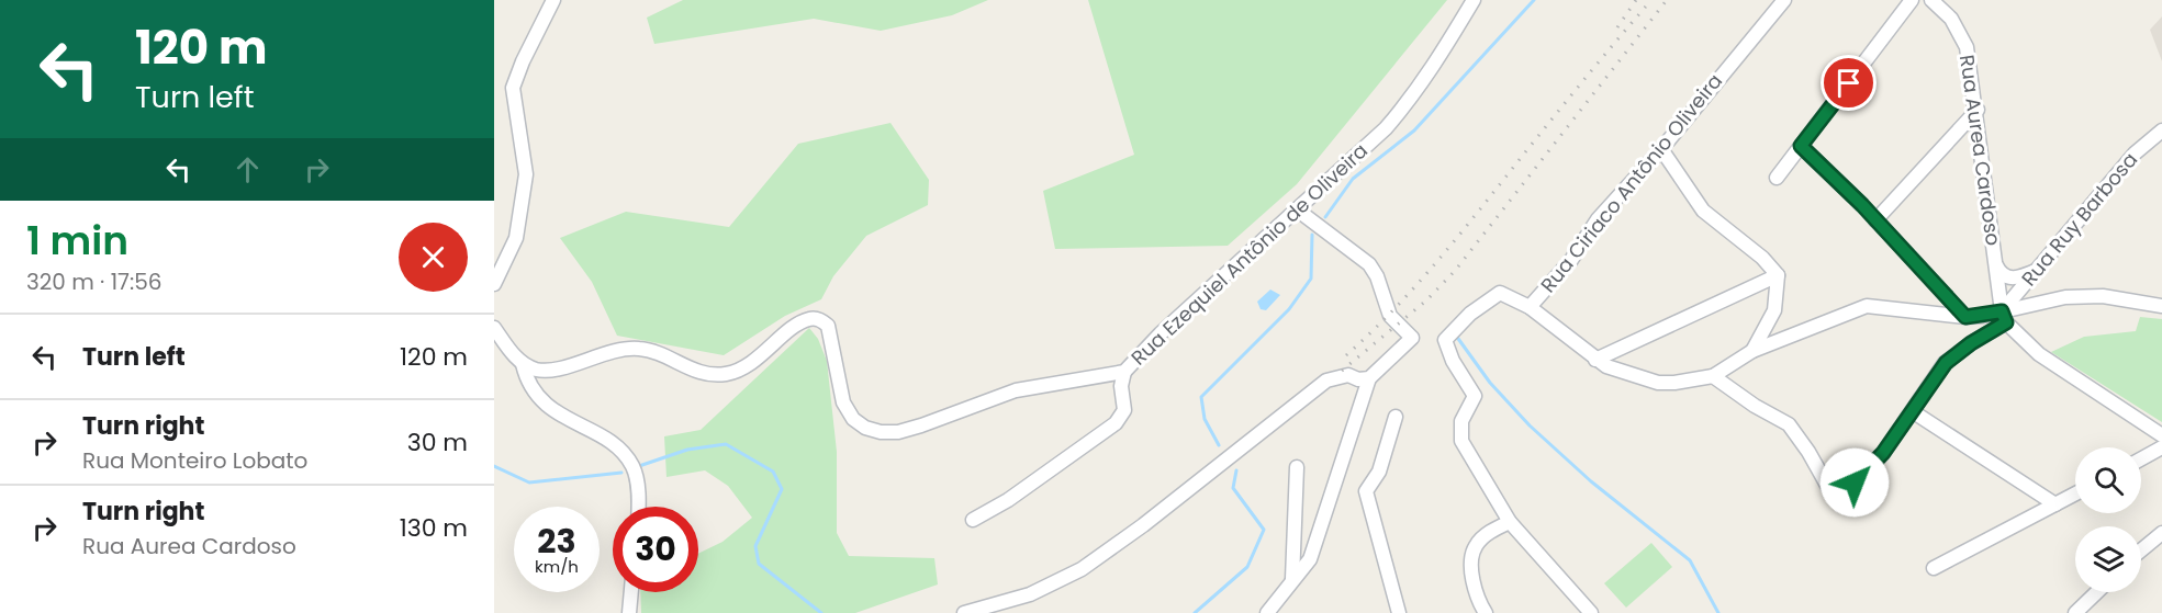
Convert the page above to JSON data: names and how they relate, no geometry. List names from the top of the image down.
{
  "streets": {
    "street": [
      "Rua Aurea Cardoso",
      "Rua Ciriaco Antônio Oliveira",
      "Rua Ruy Barbosa",
      "Rua Ezequiel Antônio de Oliveira"
    ]
  },
  "crossings": [
    ["Rua Aurea Cardoso", "Rua Ruy Barbosa"]
  ],
  "page": {
    "turn": ["120 m", "Turn left"],
    "heading": ["1 min", "320 m · 17:56"],
    "list": [
      {
        "name": "Turn left",
        "value": "120 m"
      },
      {
        "name": "Turn right",
        "note": "Rua Monteiro Lobato",
        "value": "30 m"
      },
      {
        "name": "Turn right",
        "note": "Rua Aurea Cardoso",
        "value": "130 m"
      }
    ],
    "speed": "23 km/h",
    "limit": "30"
  }
}
